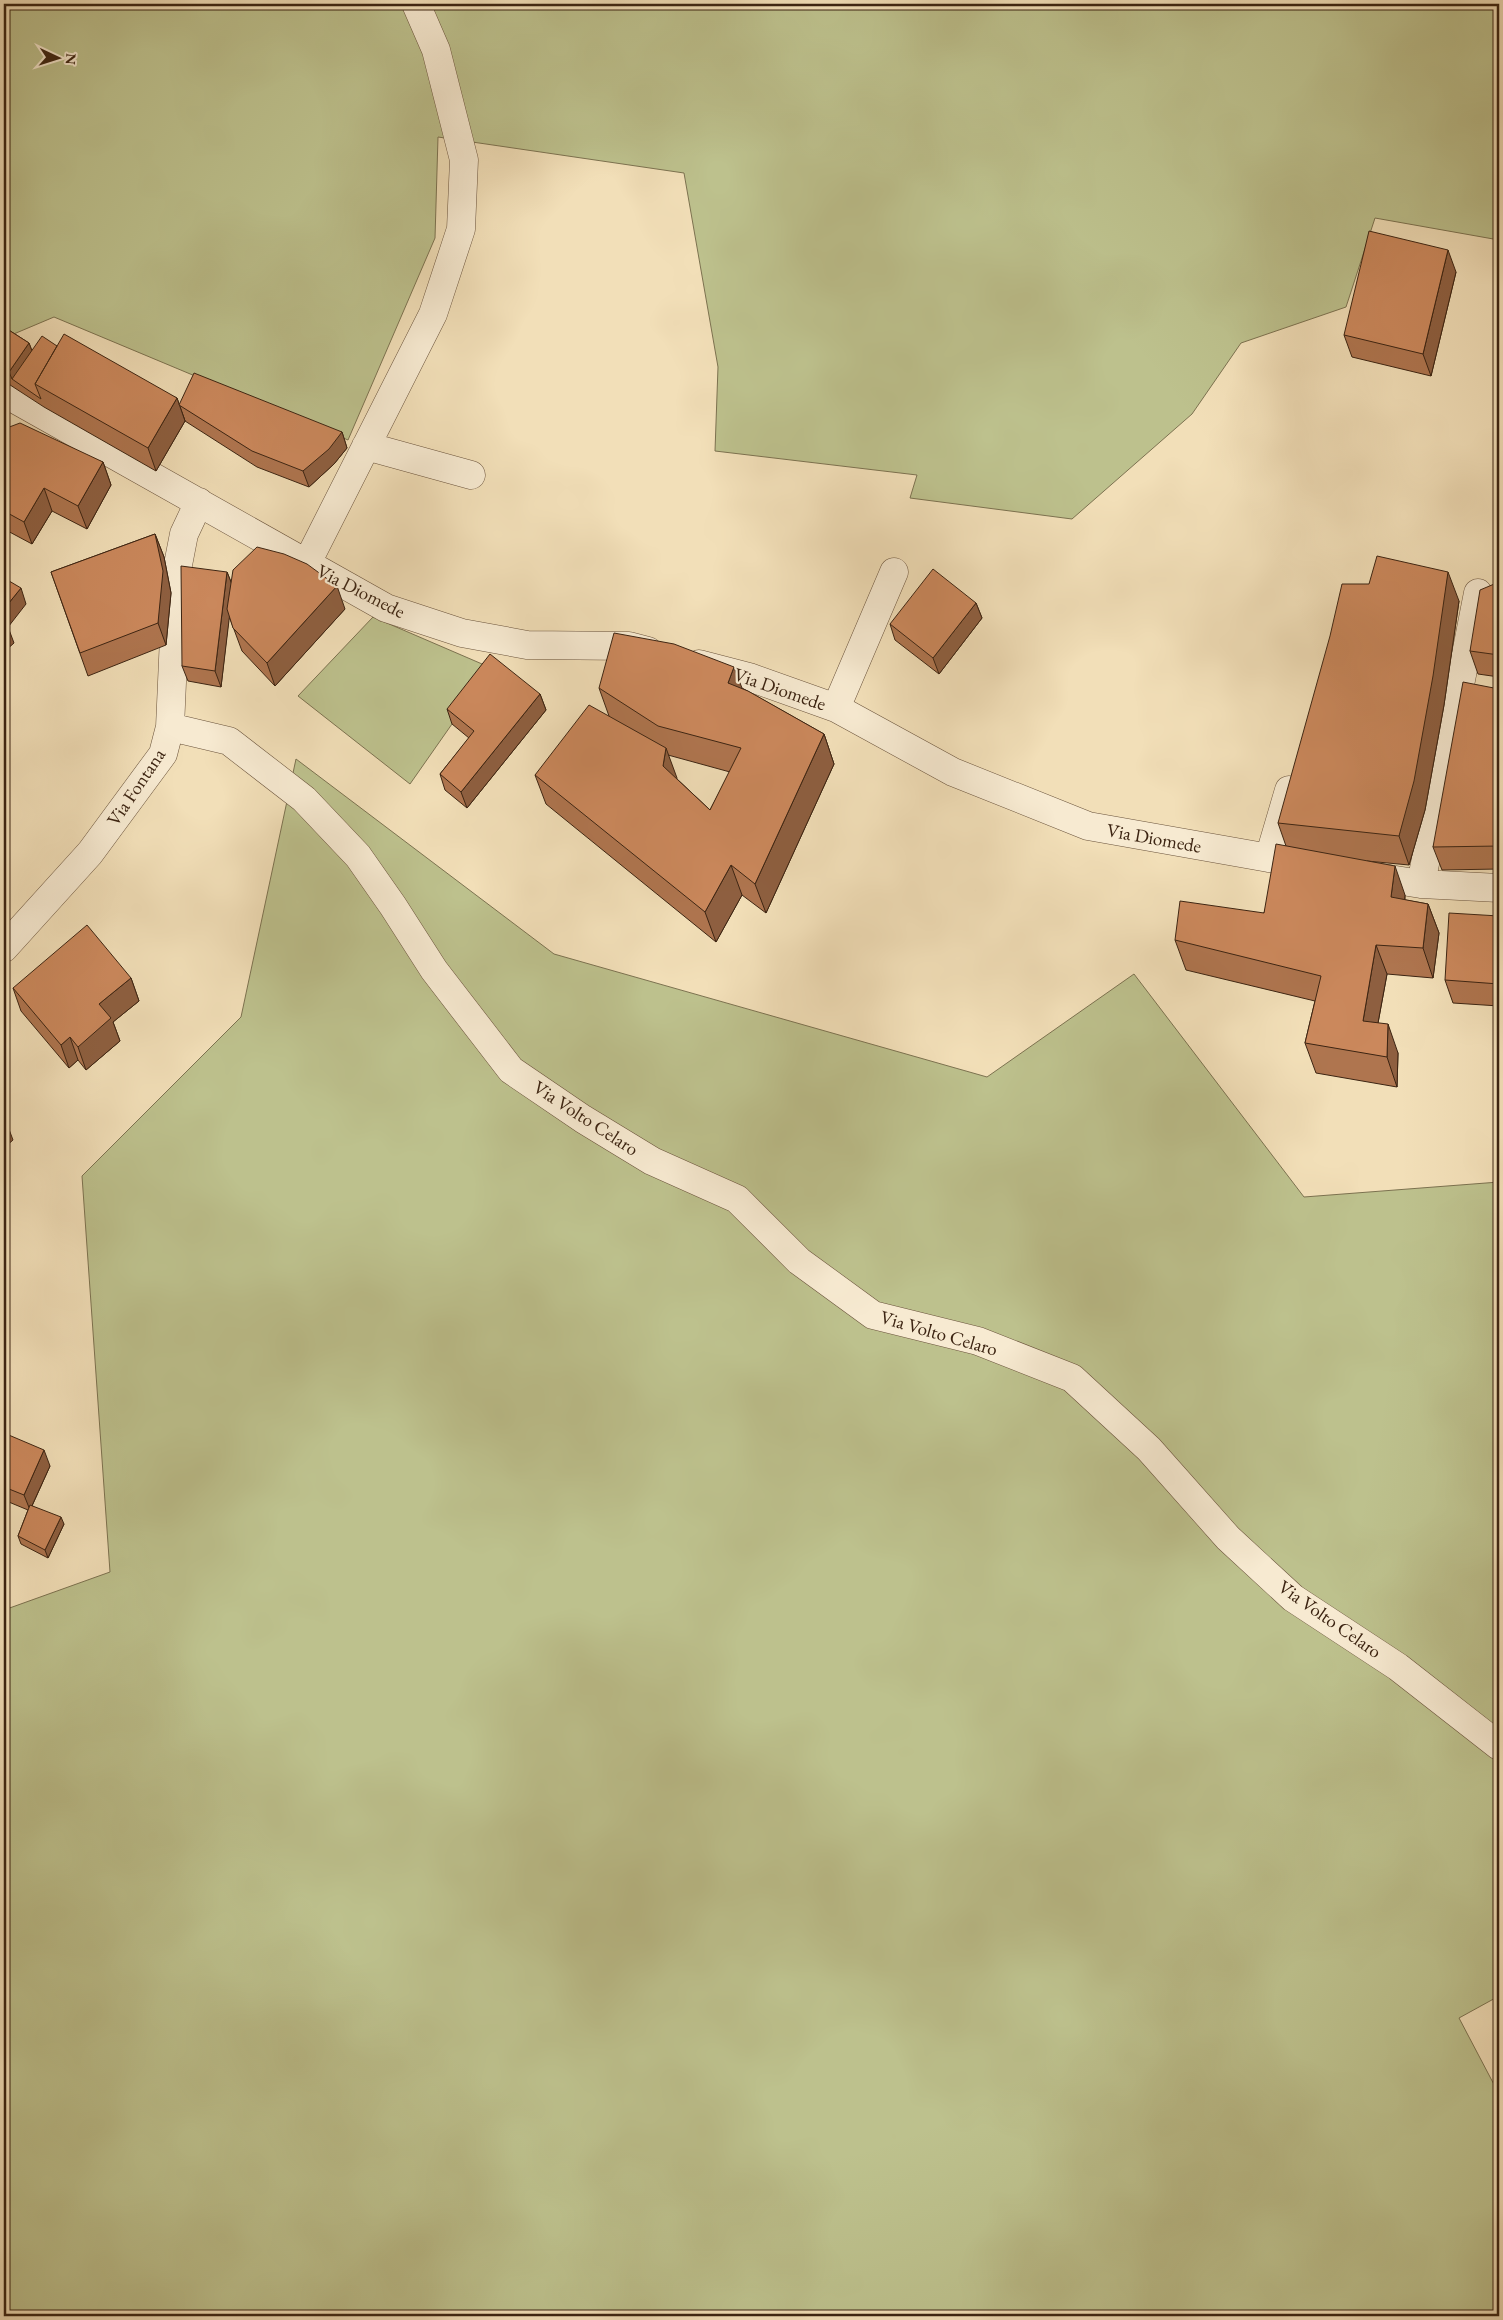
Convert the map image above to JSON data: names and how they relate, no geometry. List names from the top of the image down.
{
  "streets": {
    "street": ["Via Diomede", "Via Fontana", "Via Volto Celaro"]
  },
  "crossings": [
    ["Via Diomede", "Via Fontana"],
    ["Via Fontana", "Via Volto Celaro"]
  ],
  "north": "right"
}
